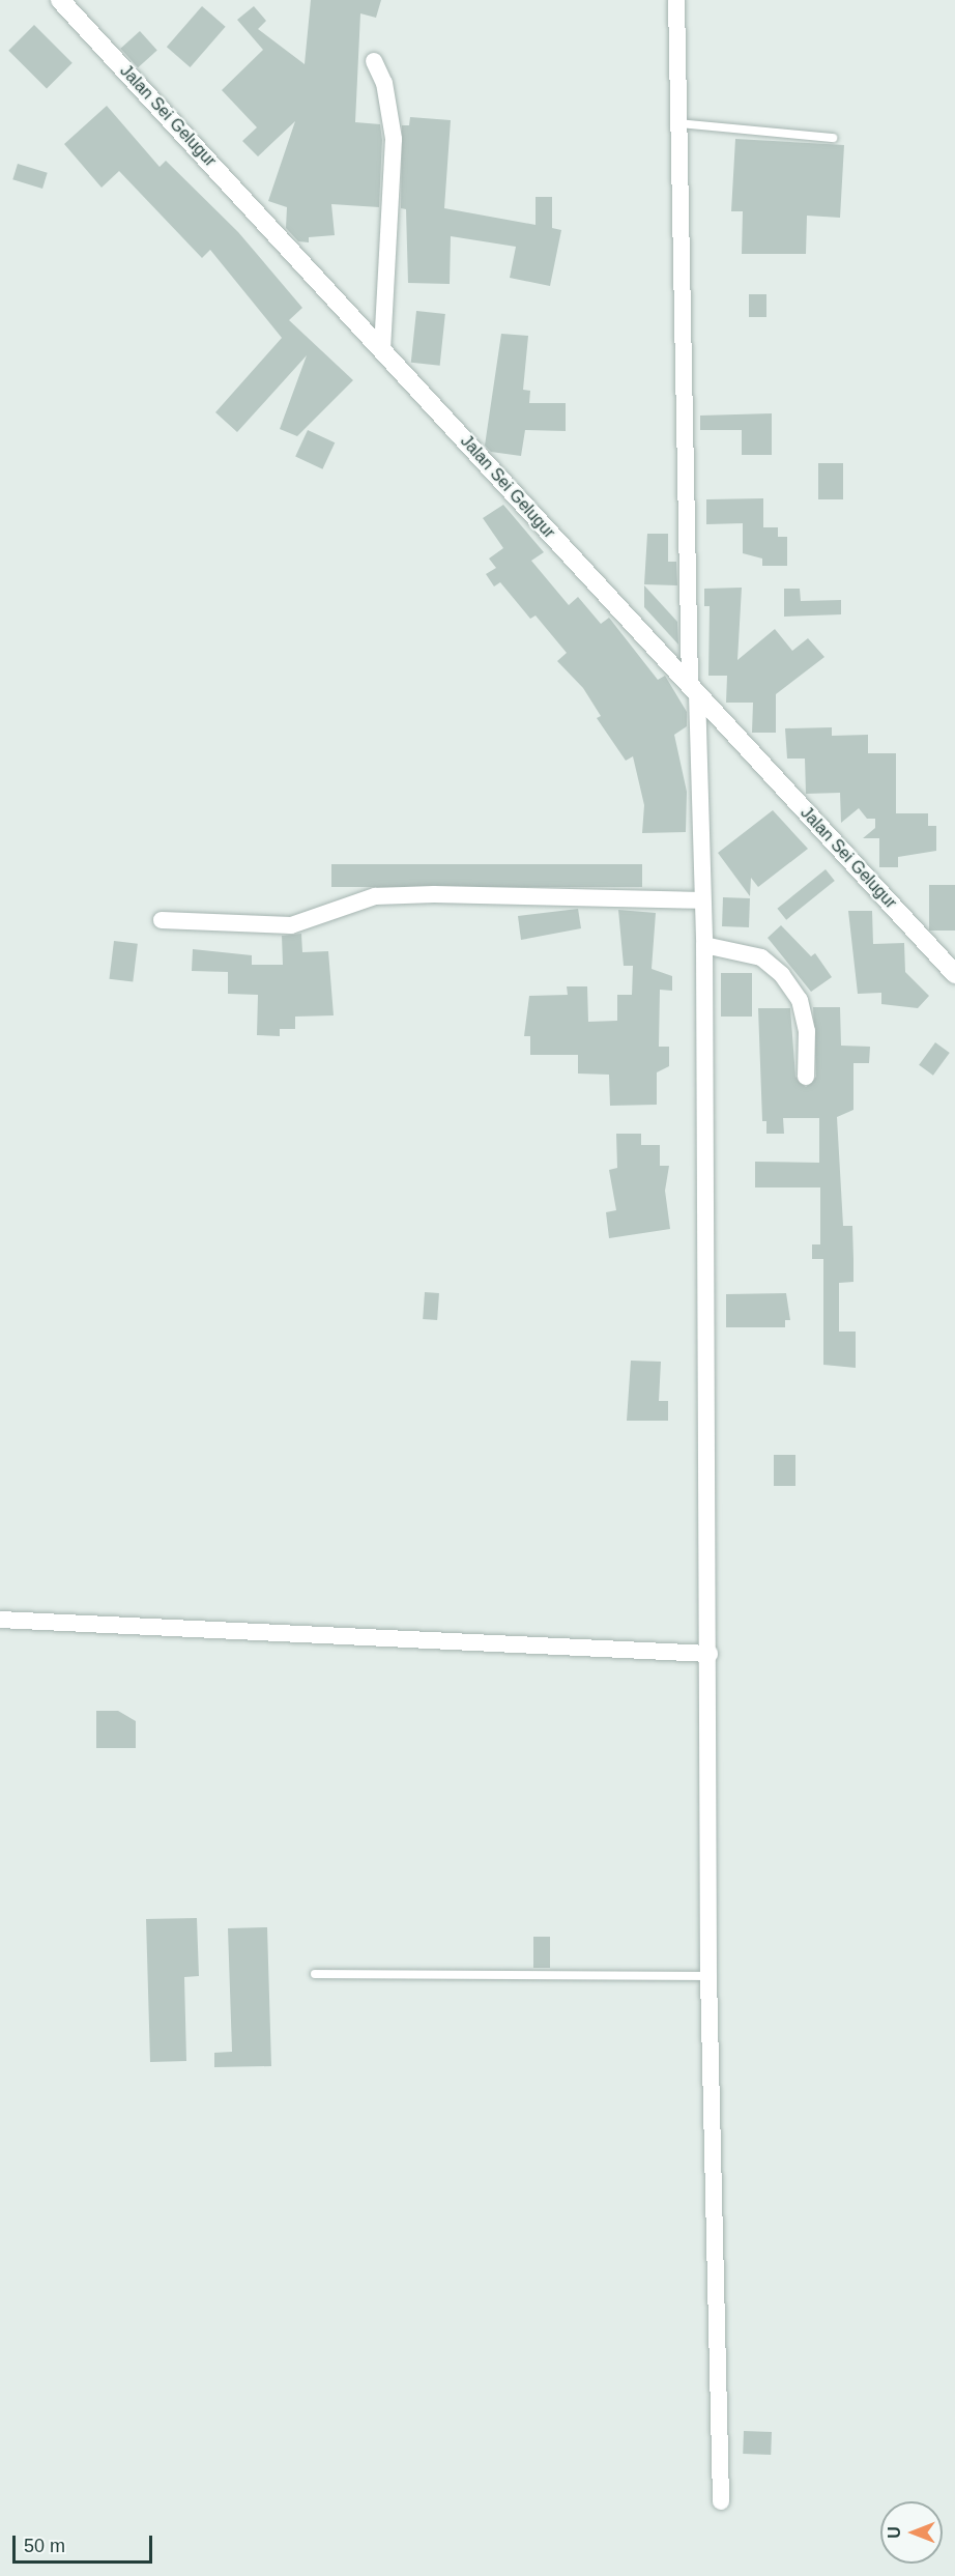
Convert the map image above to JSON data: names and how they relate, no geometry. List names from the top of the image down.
{
  "streets": {
    "main road": ["Jalan Sei Gelugur"]
  },
  "scale_bar": "50 m",
  "north": "left"
}
